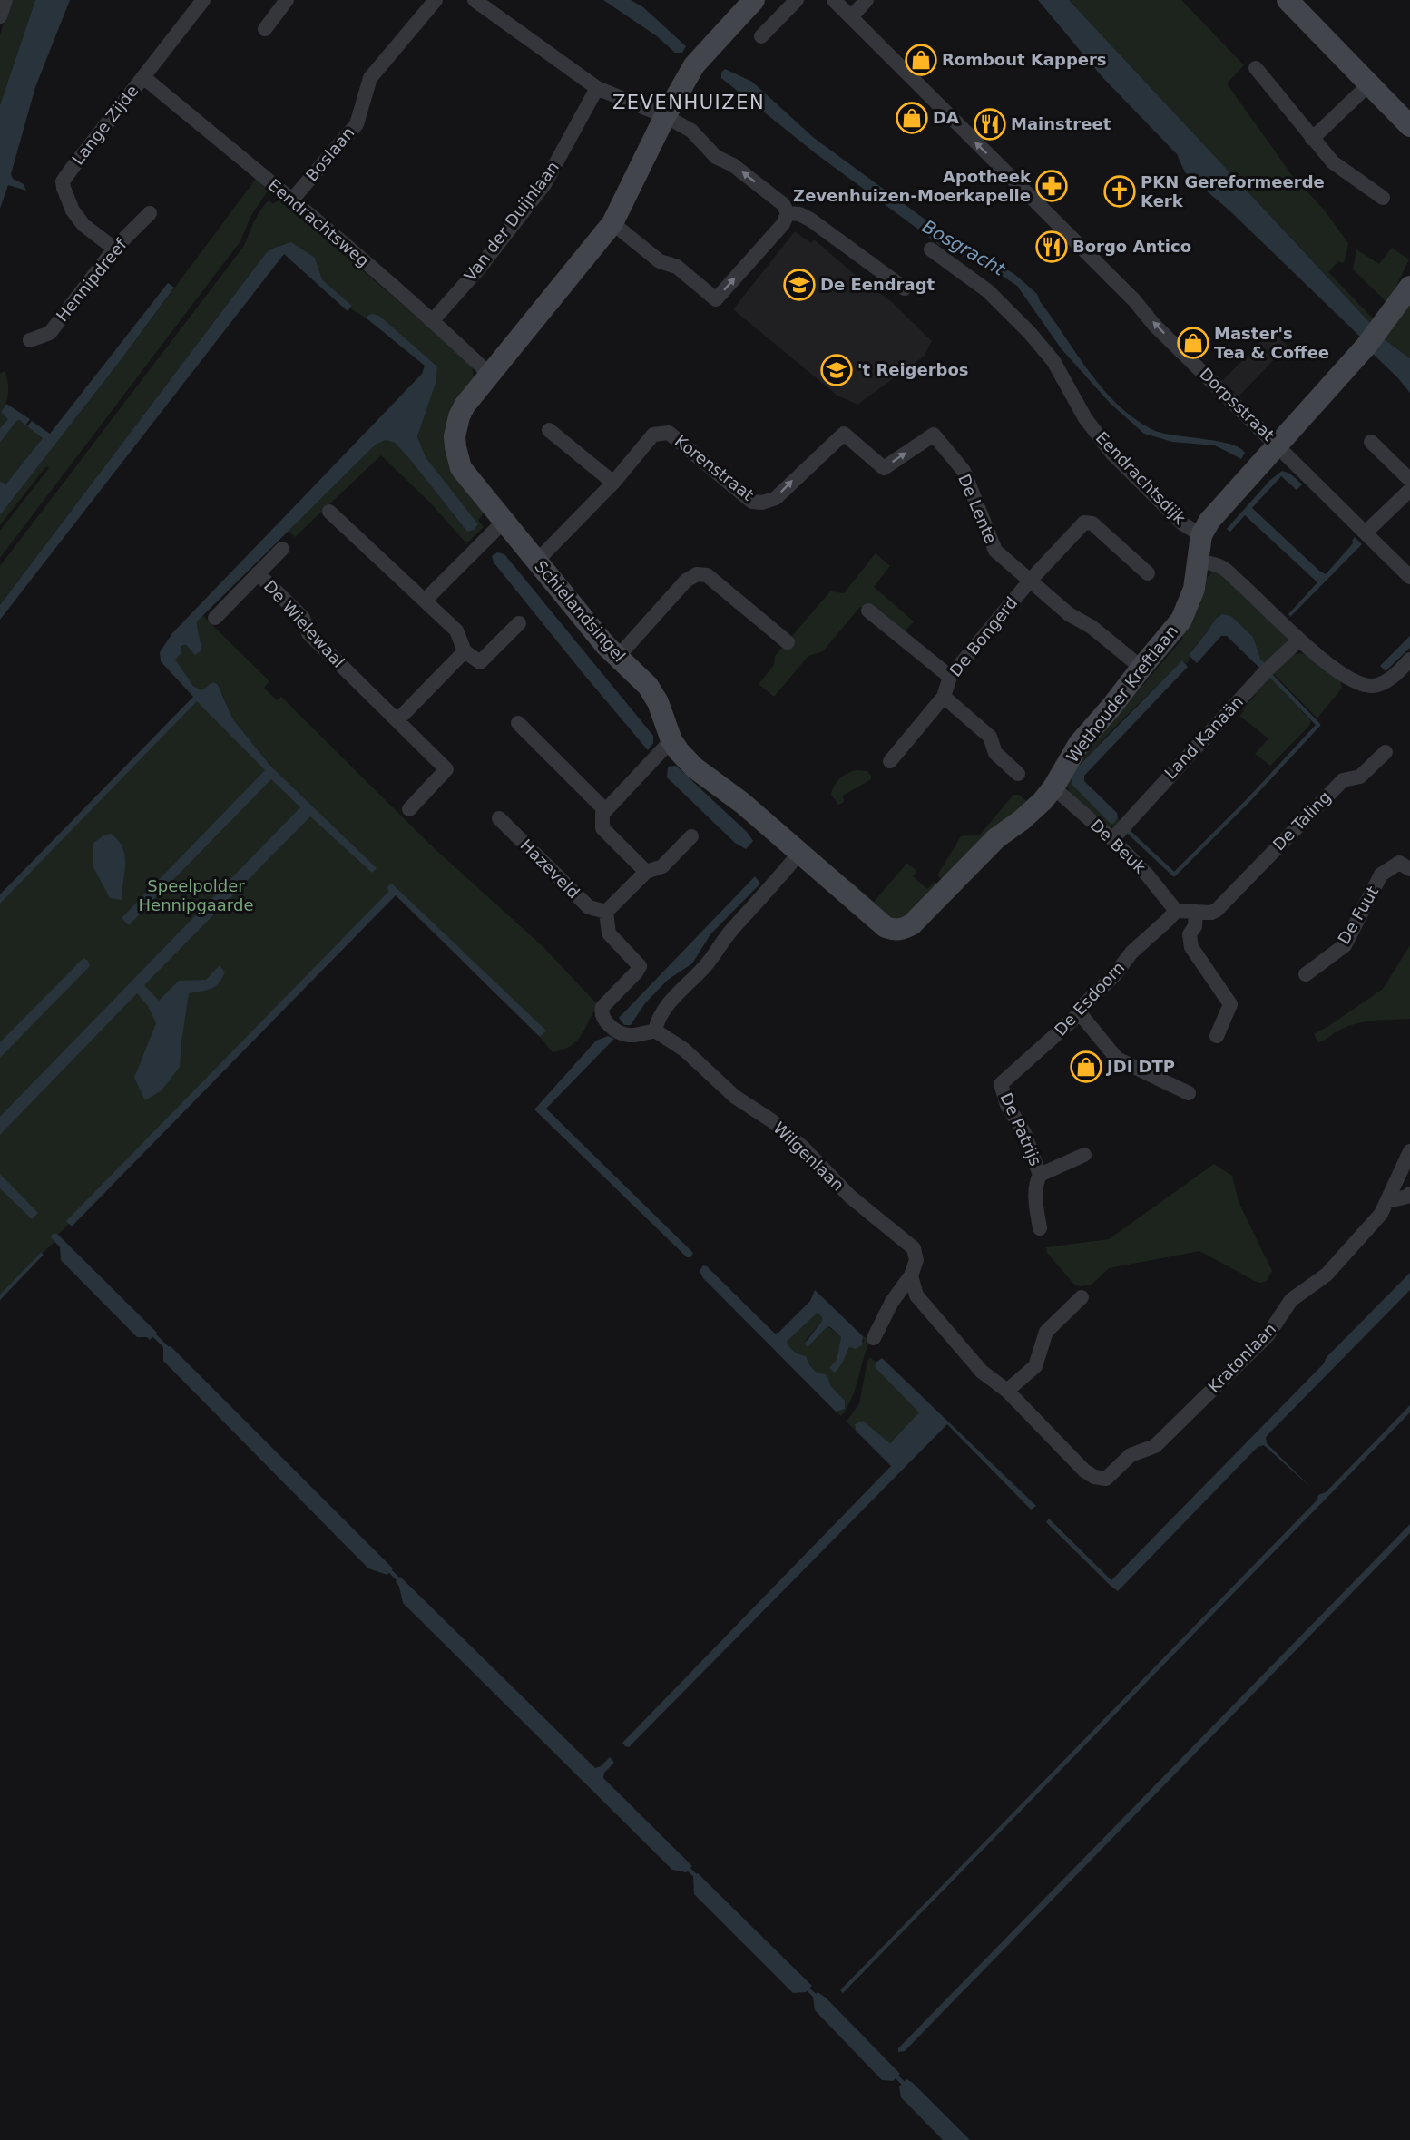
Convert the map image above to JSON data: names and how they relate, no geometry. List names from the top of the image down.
{
  "streets": {
    "street": [
      "Lange Zijde",
      "Boslaan",
      "Van der Duijnlaan",
      "Eendrachtsweg",
      "Hennipdreef",
      "Dorpsstraat",
      "Korenstraat",
      "Eendrachtsdijk",
      "De Lente",
      "Schielandsingel",
      "De Wielewaal",
      "De Bongerd",
      "Wethouder Kreftlaan",
      "Land Kanaän",
      "De Taling",
      "De Beuk",
      "Hazeveld",
      "De Fuut",
      "De Esdoorn",
      "De Patrijs",
      "Wilgenlaan",
      "Kratonlaan"
    ]
  },
  "crossings": [
    ["Lange Zijde", "Eendrachtsweg"],
    ["Lange Zijde", "Hennipdreef"],
    ["Boslaan", "Eendrachtsweg"],
    ["Van der Duijnlaan", "Eendrachtsweg"],
    ["Eendrachtsweg", "Schielandsingel"],
    ["Dorpsstraat", "Wethouder Kreftlaan"],
    ["Korenstraat", "De Lente"],
    ["Korenstraat", "Schielandsingel"],
    ["Eendrachtsdijk", "Wethouder Kreftlaan"],
    ["De Lente", "De Bongerd"],
    ["De Lente", "Wethouder Kreftlaan"],
    ["Schielandsingel", "Wethouder Kreftlaan"],
    ["Wethouder Kreftlaan", "De Beuk"],
    ["Land Kanaän", "De Beuk"],
    ["De Beuk", "De Esdoorn"],
    ["De Esdoorn", "De Patrijs"],
    ["Wilgenlaan", "Kratonlaan"]
  ],
  "one_way": ["Dorpsstraat"],
  "districts": ["ZEVENHUIZEN"],
  "water": ["Bosgracht"],
  "parks": ["Speelpolder Hennipgaarde"],
  "places": {
    "shop": [
      "Rombout Kappers",
      "DA",
      "Master's Tea & Coffee",
      "JDI DTP"
    ],
    "restaurant": ["Mainstreet", "Borgo Antico"],
    "pharmacy": ["Apotheek Zevenhuizen-Moerkapelle"],
    "church": ["PKN Gereformeerde Kerk"],
    "school or university": ["De Eendragt", "'t Reigerbos"]
  }
}
